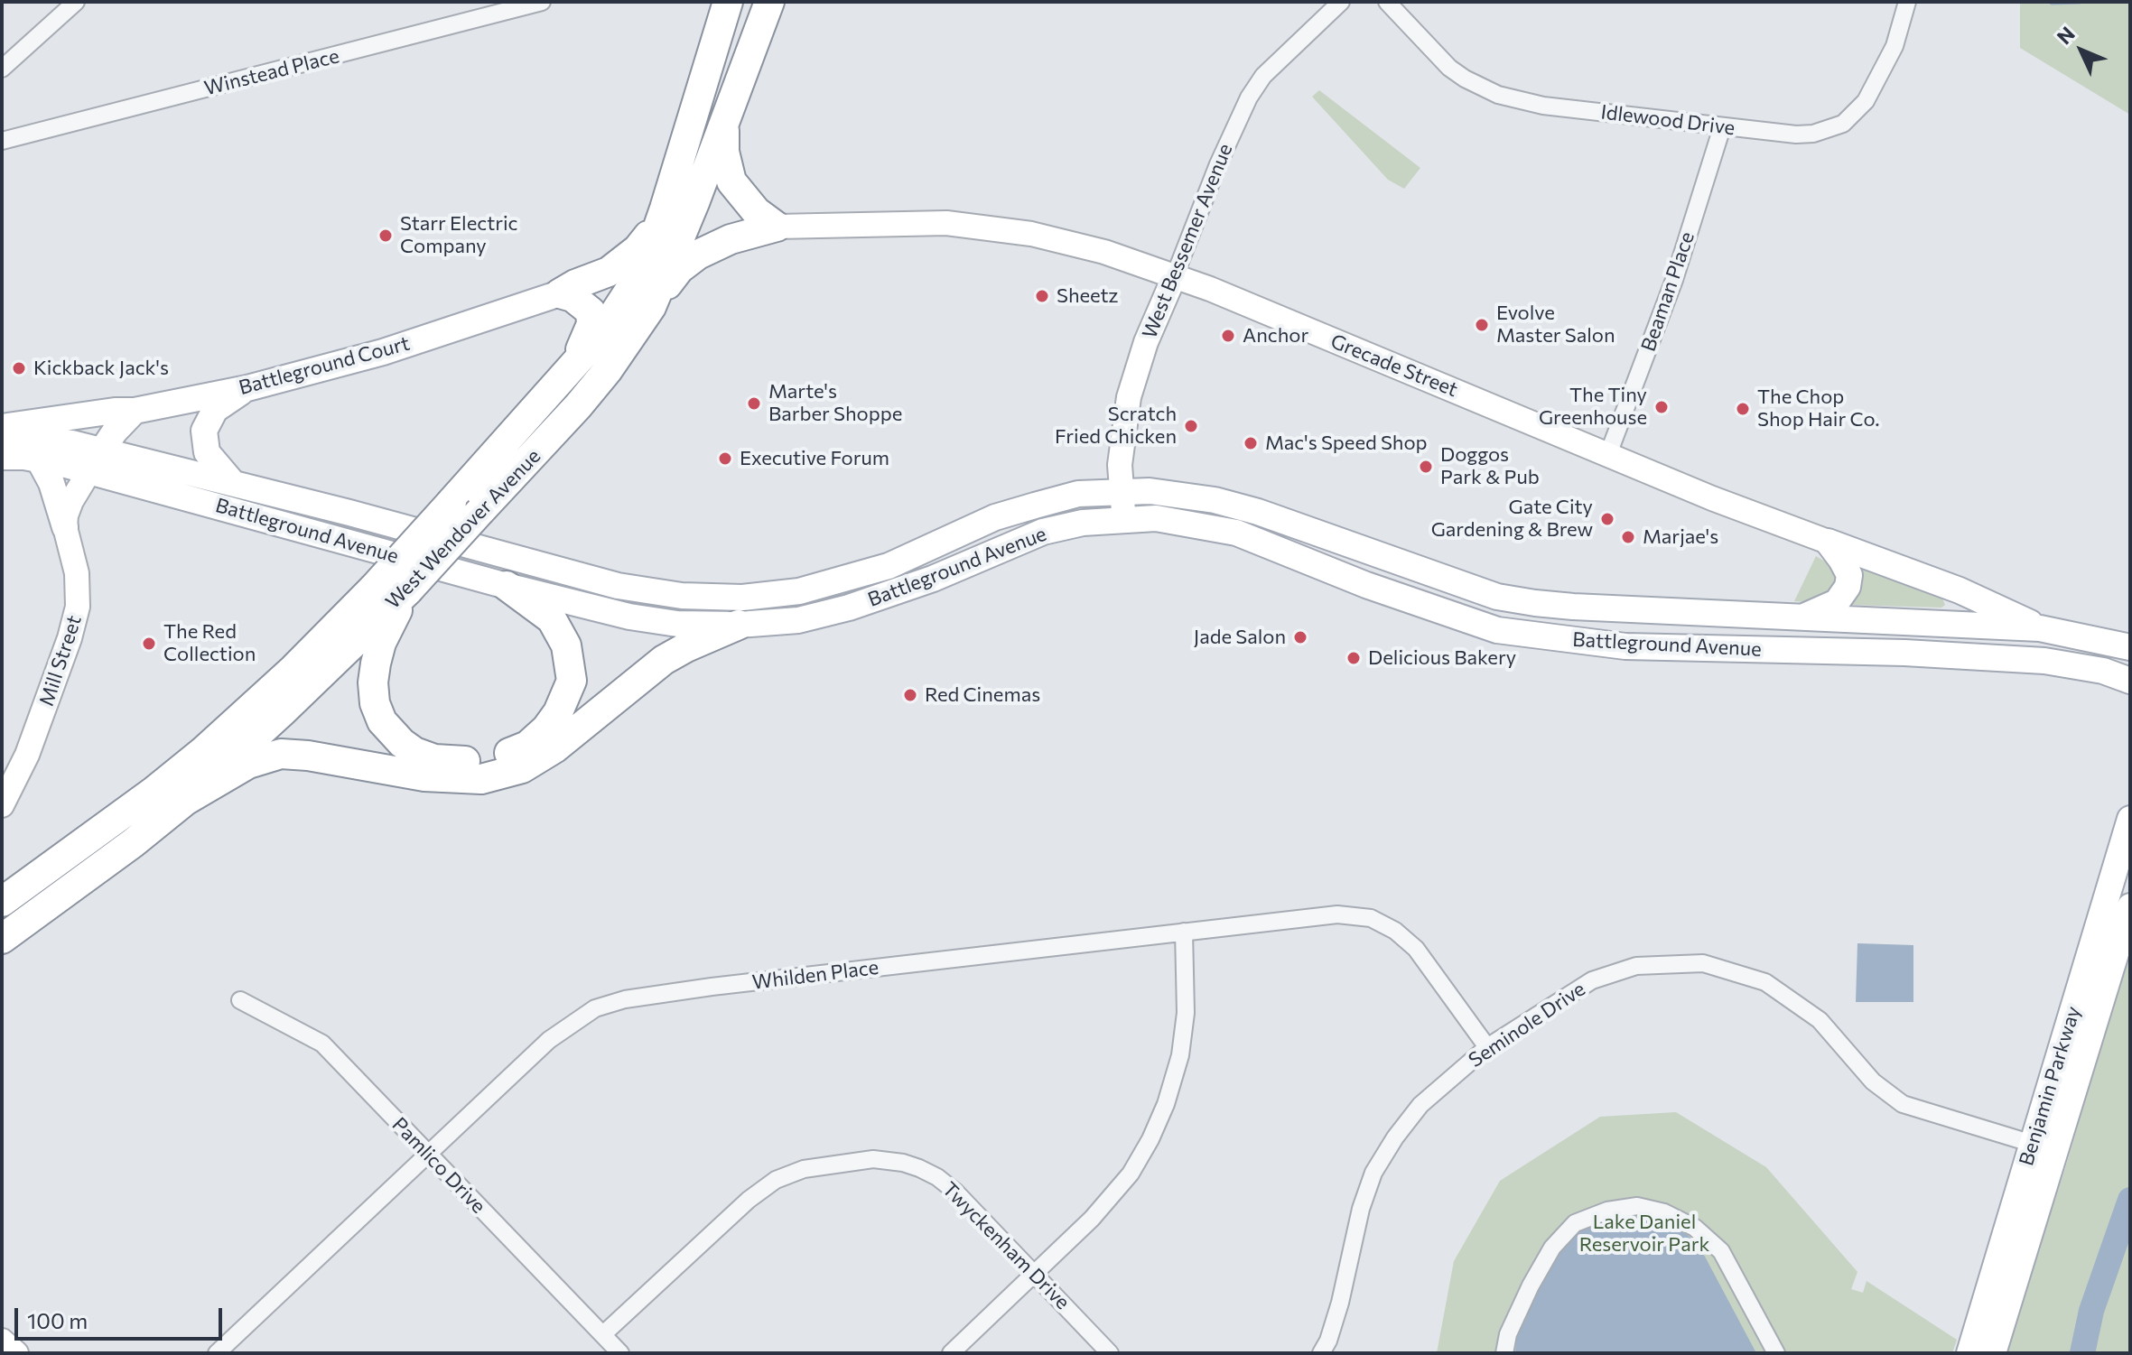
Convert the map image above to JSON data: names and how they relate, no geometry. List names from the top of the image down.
{
  "streets": {
    "highway": ["West Wendover Avenue"],
    "main road": ["Battleground Court", "Battleground Avenue", "Benjamin Parkway"],
    "street": [
      "Winstead Place",
      "Idlewood Drive",
      "West Bessemer Avenue",
      "Beaman Place",
      "Grecade Street",
      "Mill Street",
      "Whilden Place",
      "Seminole Drive",
      "Pamlico Drive",
      "Twyckenham Drive"
    ]
  },
  "crossings": [
    ["Idlewood Drive", "Beaman Place"],
    ["West Bessemer Avenue", "Grecade Street"],
    ["West Bessemer Avenue", "Battleground Avenue"],
    ["Beaman Place", "Grecade Street"],
    ["Whilden Place", "Seminole Drive"],
    ["Whilden Place", "Pamlico Drive"],
    ["Seminole Drive", "Benjamin Parkway"],
    ["Pamlico Drive", "Twyckenham Drive"]
  ],
  "parks": ["Lake Daniel Reservoir Park"],
  "places": [
    "Starr Electric Company",
    "Sheetz",
    "Evolve Master Salon",
    "Anchor",
    "Kickback Jack's",
    "Marte's Barber Shoppe",
    "The Tiny Greenhouse",
    "The Chop Shop Hair Co.",
    "Scratch Fried Chicken",
    "Mac's Speed Shop",
    "Executive Forum",
    "Doggos Park & Pub",
    "Gate City Gardening & Brew",
    "Marjae's",
    "Jade Salon",
    "The Red Collection",
    "Delicious Bakery",
    "Red Cinemas"
  ],
  "scale_bar": "100 m",
  "north": "top left"
}
